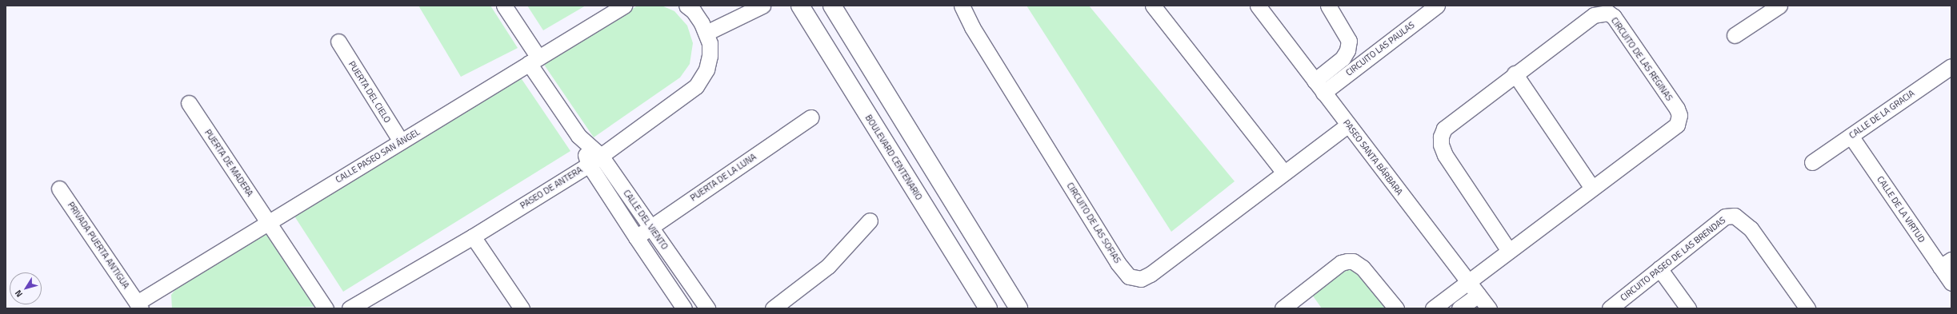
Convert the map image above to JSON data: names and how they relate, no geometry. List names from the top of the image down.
{
  "streets": {
    "main road": ["BOULEVARD CENTENARIO"],
    "street": [
      "CIRCUITO LAS PAULAS",
      "CIRCUITO DE LAS REGINAS",
      "PUERTA DEL CIELO",
      "CALLE DE LA GRACIA",
      "CALLE PASEO SAN ÁNGEL",
      "PASEO SANTA BÁRBARA",
      "PUERTA DE MADERA",
      "PUERTA DE LA LUNA",
      "PASEO DE ANTERA",
      "CALLE DE LA VIRTUD",
      "CALLE DEL VIENTO",
      "CIRCUITO DE LAS SOFIAS",
      "PRIVADA PUERTA ANTIGUA",
      "CIRCUITO PASEO DE LAS BRENDAS"
    ]
  },
  "crossings": [
    ["CIRCUITO LAS PAULAS", "PASEO SANTA BÁRBARA"],
    ["CIRCUITO DE LAS REGINAS", "PASEO SANTA BÁRBARA"],
    ["PUERTA DEL CIELO", "CALLE PASEO SAN ÁNGEL"],
    ["CALLE DE LA GRACIA", "CALLE DE LA VIRTUD"],
    ["CALLE PASEO SAN ÁNGEL", "PUERTA DE MADERA"],
    ["CALLE PASEO SAN ÁNGEL", "CALLE DEL VIENTO"],
    ["CALLE PASEO SAN ÁNGEL", "PRIVADA PUERTA ANTIGUA"],
    ["PASEO SANTA BÁRBARA", "CIRCUITO DE LAS SOFIAS"],
    ["PUERTA DE LA LUNA", "CALLE DEL VIENTO"],
    ["PASEO DE ANTERA", "CALLE DEL VIENTO"]
  ],
  "north": "bottom left"
}
